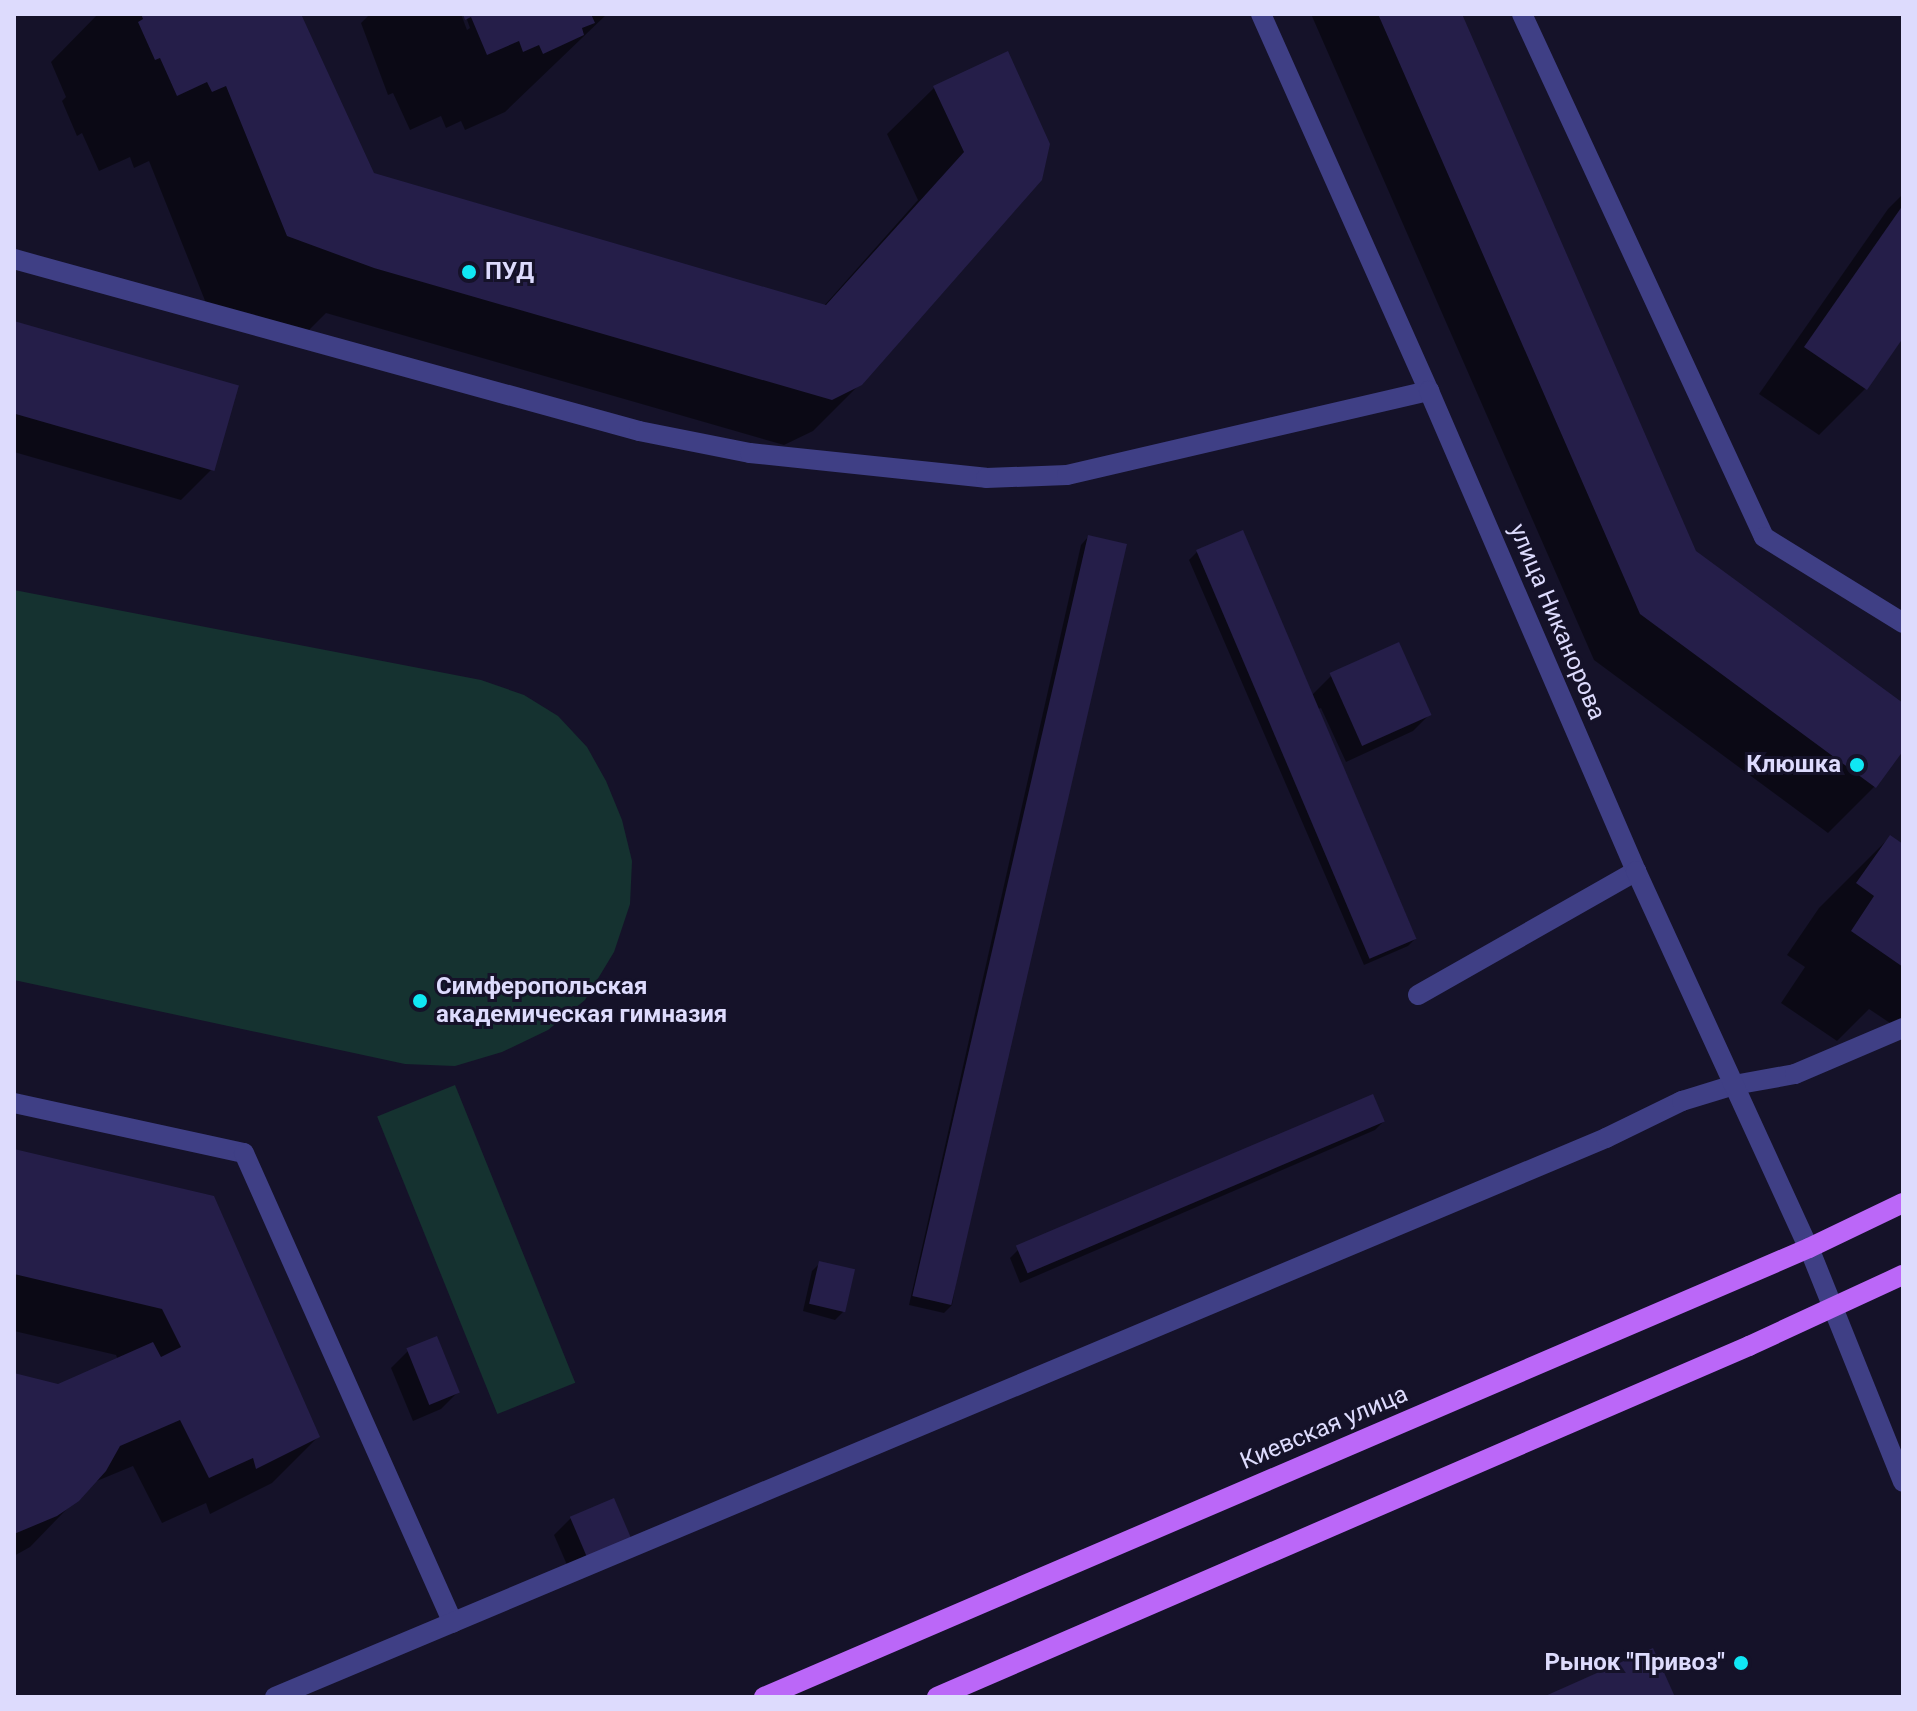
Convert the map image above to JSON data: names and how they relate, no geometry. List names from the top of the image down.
{
  "streets": {
    "main road": ["Киевская улица"],
    "street": ["улица Никанорова"]
  },
  "crossings": [
    ["улица Никанорова", "Киевская улица"]
  ],
  "places": [
    "ПУД",
    "Клюшка",
    "Симферопольская академическая гимназия",
    "Рынок \"Привоз\""
  ]
}
